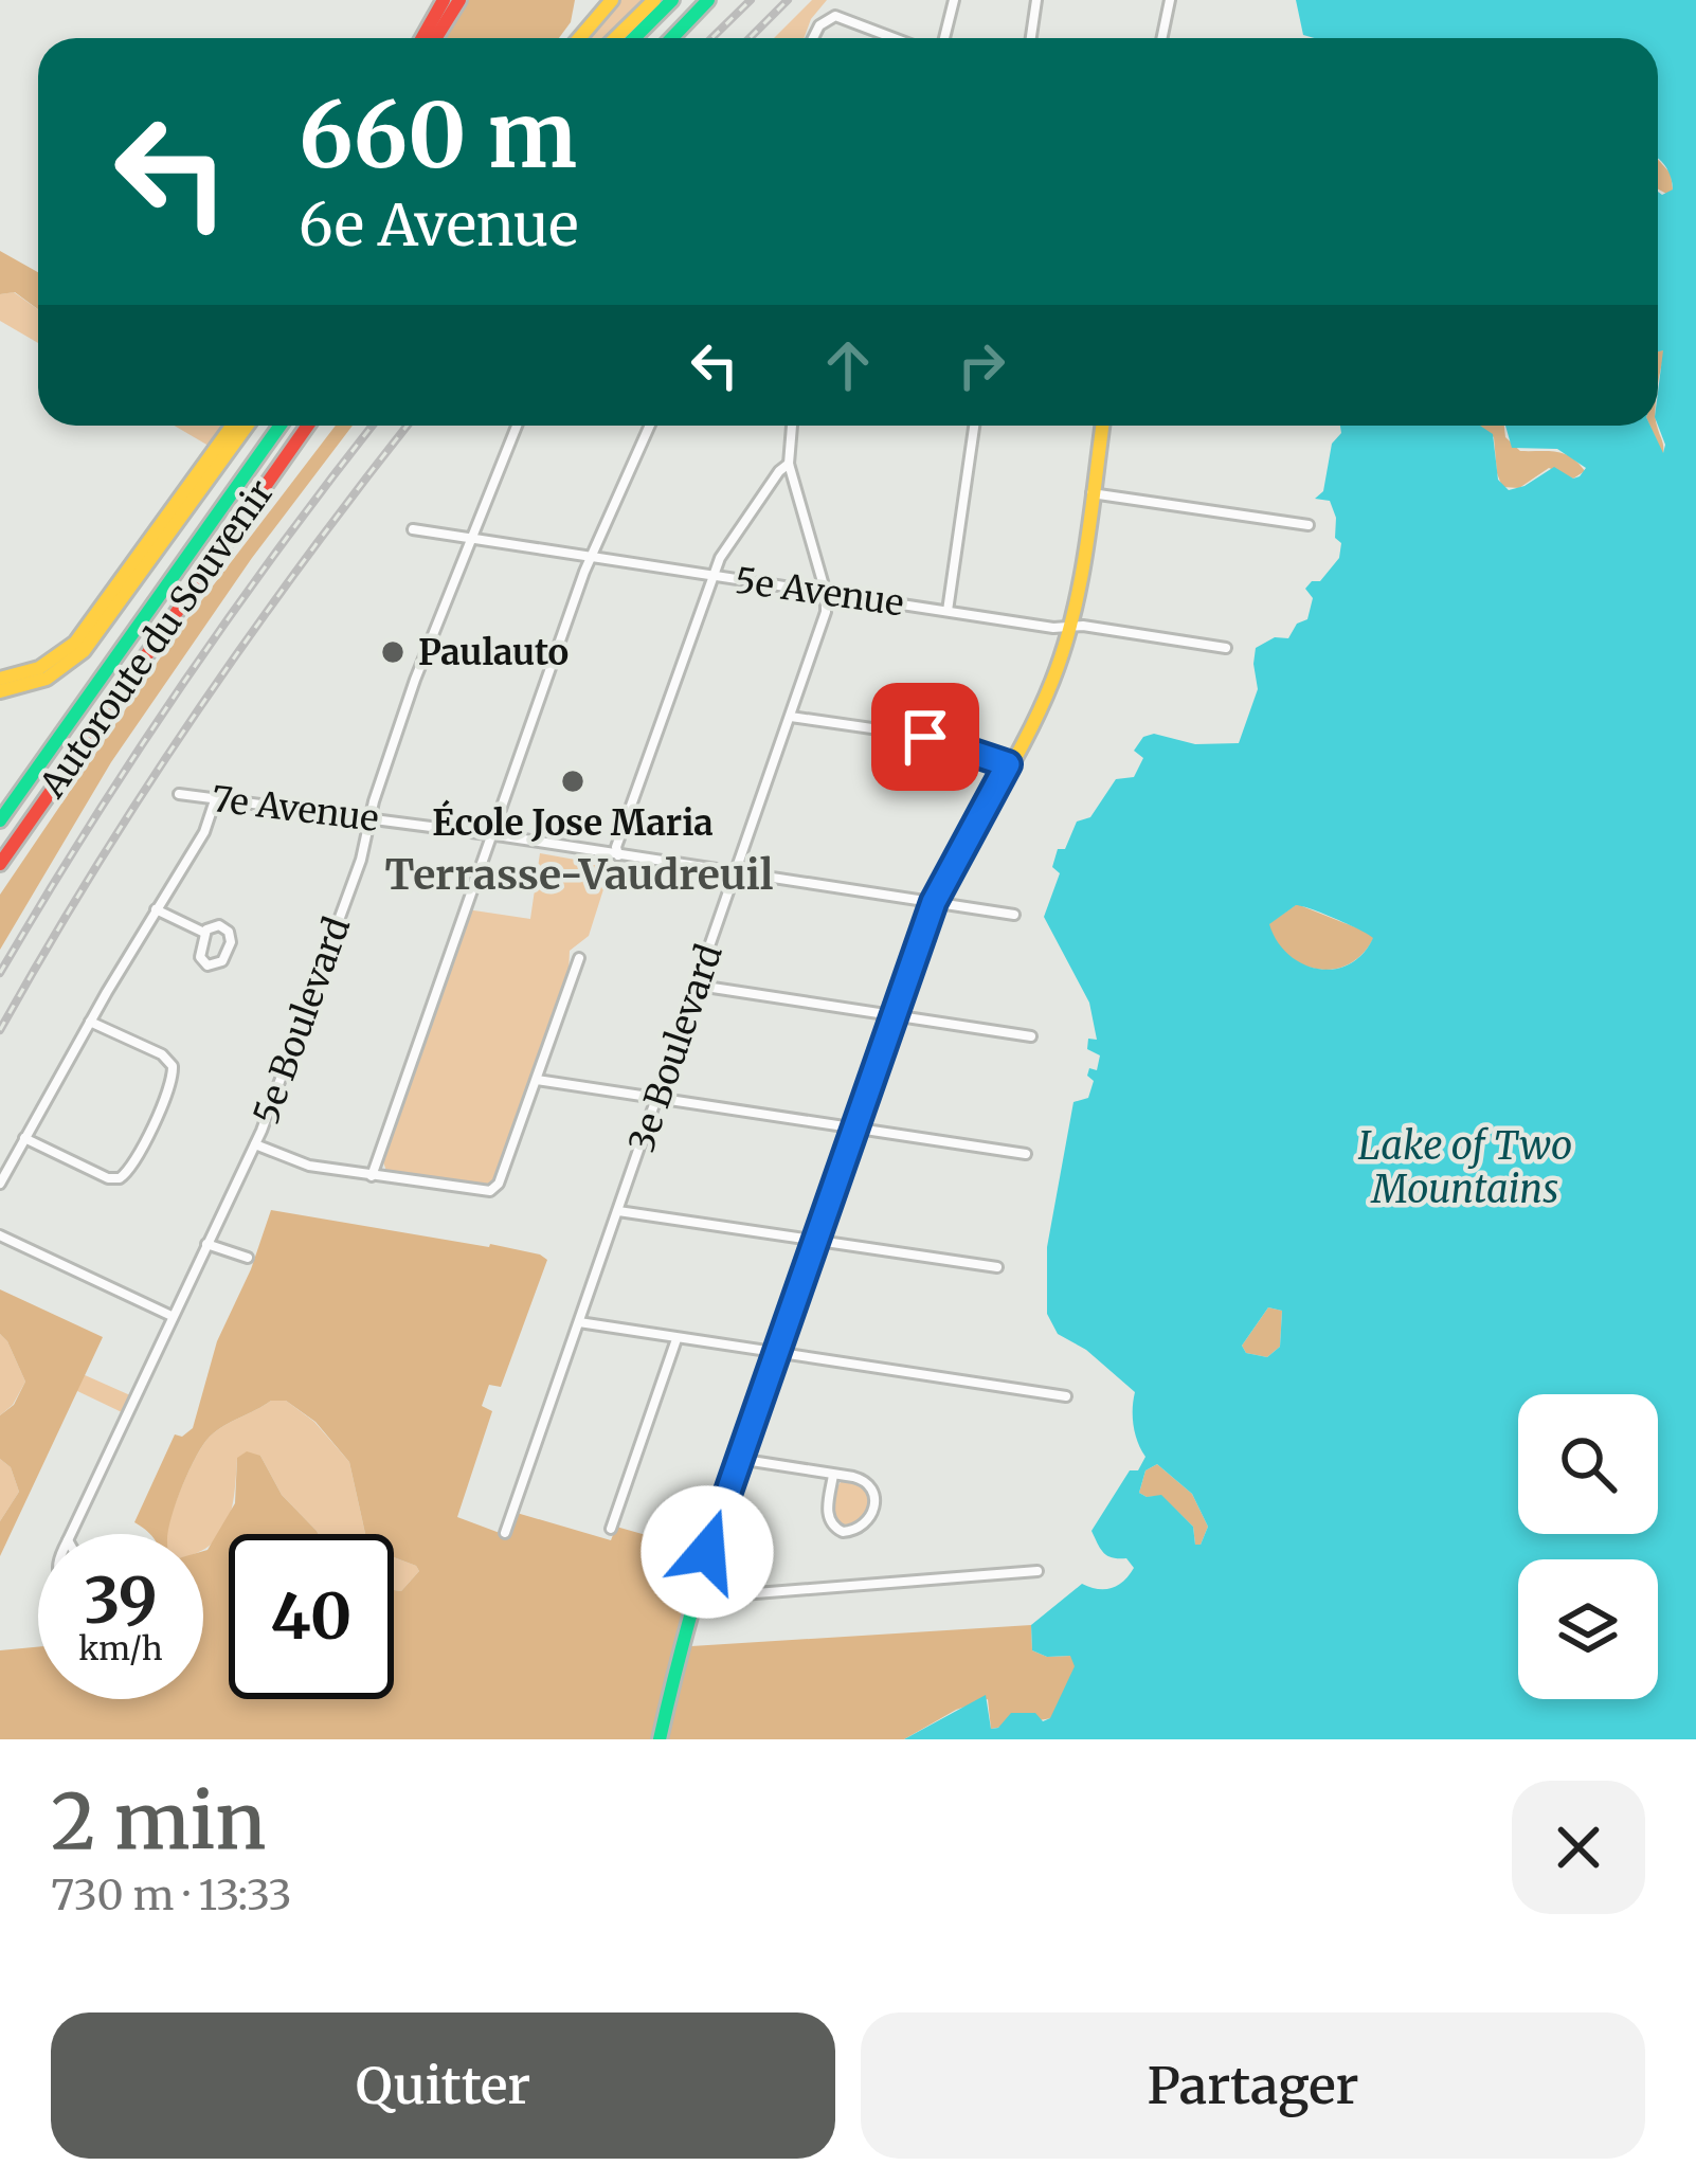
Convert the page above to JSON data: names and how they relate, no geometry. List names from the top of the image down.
{
  "streets": {
    "main road": ["Autoroute du Souvenir"],
    "street": [
      "5e Avenue",
      "7e Avenue",
      "5e Boulevard",
      "3e Boulevard"
    ]
  },
  "crossings": [
    ["5e Avenue", "5e Boulevard"],
    ["5e Avenue", "3e Boulevard"],
    ["7e Avenue", "5e Boulevard"],
    ["7e Avenue", "3e Boulevard"]
  ],
  "districts": ["Terrasse-Vaudreuil"],
  "water": ["Lake of Two Mountains"],
  "places": ["Paulauto", "École Jose Maria"],
  "page": {
    "turn": ["660 m", "6e Avenue"],
    "speed": "39 km/h",
    "limit": "40",
    "heading": ["2 min", "730 m · 13:33"],
    "buttons": ["Quitter", "Partager"]
  }
}
